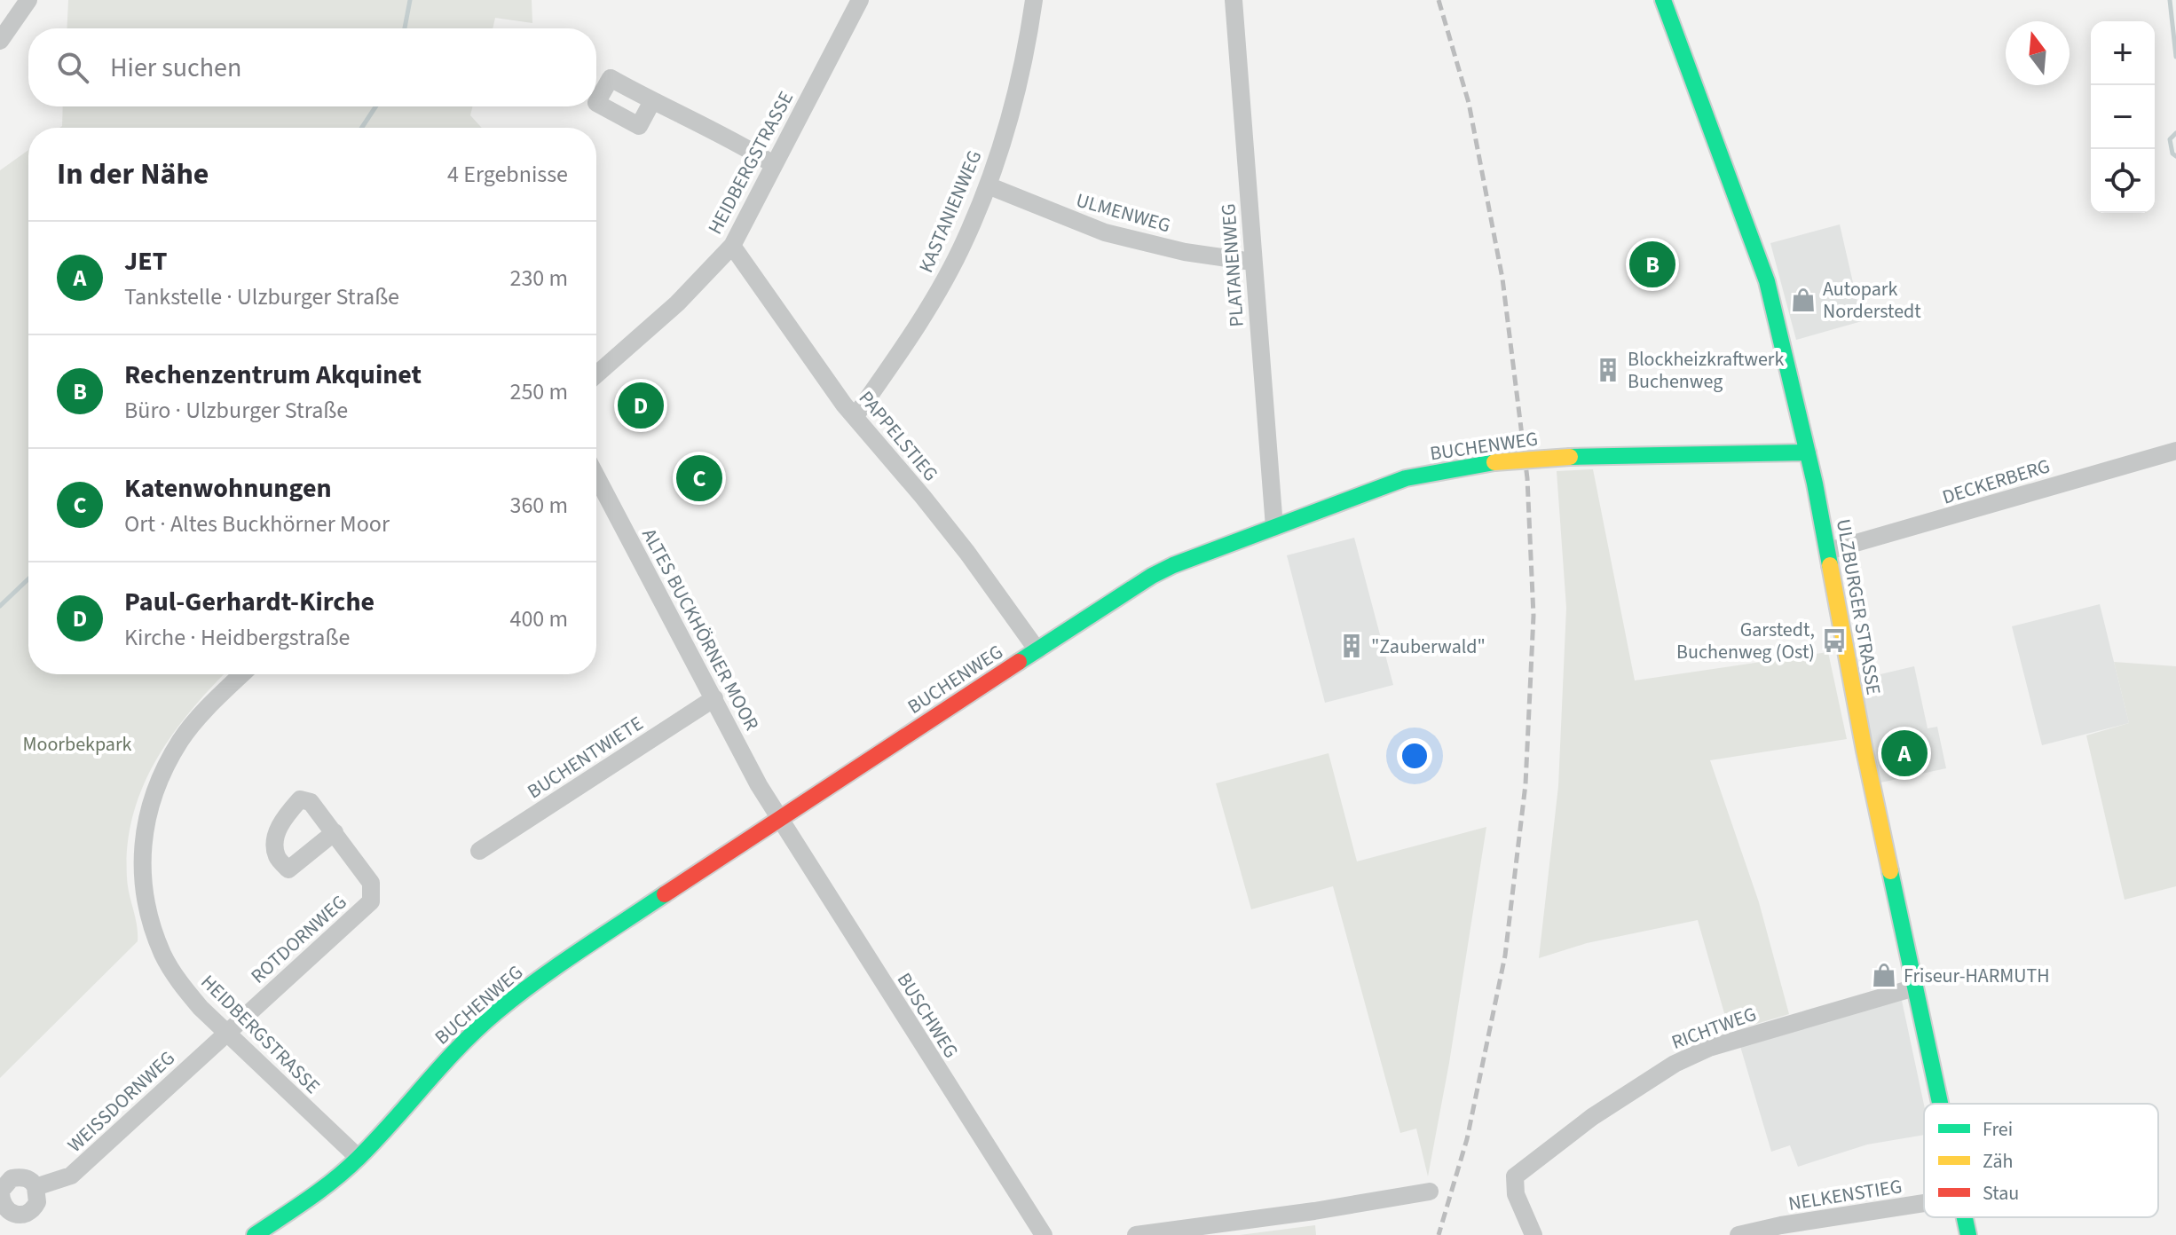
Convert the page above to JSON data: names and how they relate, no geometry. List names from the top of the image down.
{
  "streets": {
    "street": [
      "HEIDBERGSTRASSE",
      "KASTANIENWEG",
      "ULMENWEG",
      "PLATANENWEG",
      "PAPPELSTIEG",
      "BUCHENWEG",
      "DECKERBERG",
      "ULZBURGER STRASSE",
      "ALTES BUCKHÖRNER MOOR",
      "BUCHENTWIETE",
      "ROTDORNWEG",
      "BUSCHWEG",
      "RICHTWEG",
      "WEISSDORNWEG",
      "NELKENSTIEG"
    ]
  },
  "crossings": [
    ["HEIDBERGSTRASSE", "PAPPELSTIEG"],
    ["HEIDBERGSTRASSE", "BUCHENWEG"],
    ["HEIDBERGSTRASSE", "ROTDORNWEG"],
    ["HEIDBERGSTRASSE", "WEISSDORNWEG"],
    ["KASTANIENWEG", "ULMENWEG"],
    ["KASTANIENWEG", "PAPPELSTIEG"],
    ["ULMENWEG", "PLATANENWEG"],
    ["PLATANENWEG", "BUCHENWEG"],
    ["PAPPELSTIEG", "BUCHENWEG"],
    ["BUCHENWEG", "ULZBURGER STRASSE"],
    ["BUCHENWEG", "ALTES BUCKHÖRNER MOOR"],
    ["BUCHENWEG", "BUSCHWEG"],
    ["DECKERBERG", "ULZBURGER STRASSE"],
    ["ULZBURGER STRASSE", "RICHTWEG"],
    ["ALTES BUCKHÖRNER MOOR", "BUCHENTWIETE"],
    ["ALTES BUCKHÖRNER MOOR", "BUSCHWEG"],
    ["ROTDORNWEG", "WEISSDORNWEG"]
  ],
  "parks": ["Moorbekpark"],
  "places": {
    "shop": ["Autopark Norderstedt", "Friseur-HARMUTH"],
    "building": ["Blockheizkraftwerk Buchenweg", "\"Zauberwald\""],
    "bus stop": ["Garstedt, Buchenweg (Ost)"]
  },
  "legend": ["Frei", "Zäh", "Stau"],
  "north": "top",
  "page": {
    "map_buttons": ["+", "−"],
    "search": "Hier suchen",
    "heading": ["In der Nähe", "4 Ergebnisse"],
    "list": [
      {
        "mark": "A",
        "name": "JET",
        "note": "Tankstelle · Ulzburger Straße",
        "value": "230 m"
      },
      {
        "mark": "B",
        "name": "Rechenzentrum Akquinet",
        "note": "Büro · Ulzburger Straße",
        "value": "250 m"
      },
      {
        "mark": "C",
        "name": "Katenwohnungen",
        "note": "Ort · Altes Buckhörner Moor",
        "value": "360 m"
      },
      {
        "mark": "D",
        "name": "Paul-Gerhardt-Kirche",
        "note": "Kirche · Heidbergstraße",
        "value": "400 m"
      }
    ],
    "pins": [
      "B",
      "D",
      "C",
      "A"
    ]
  }
}
